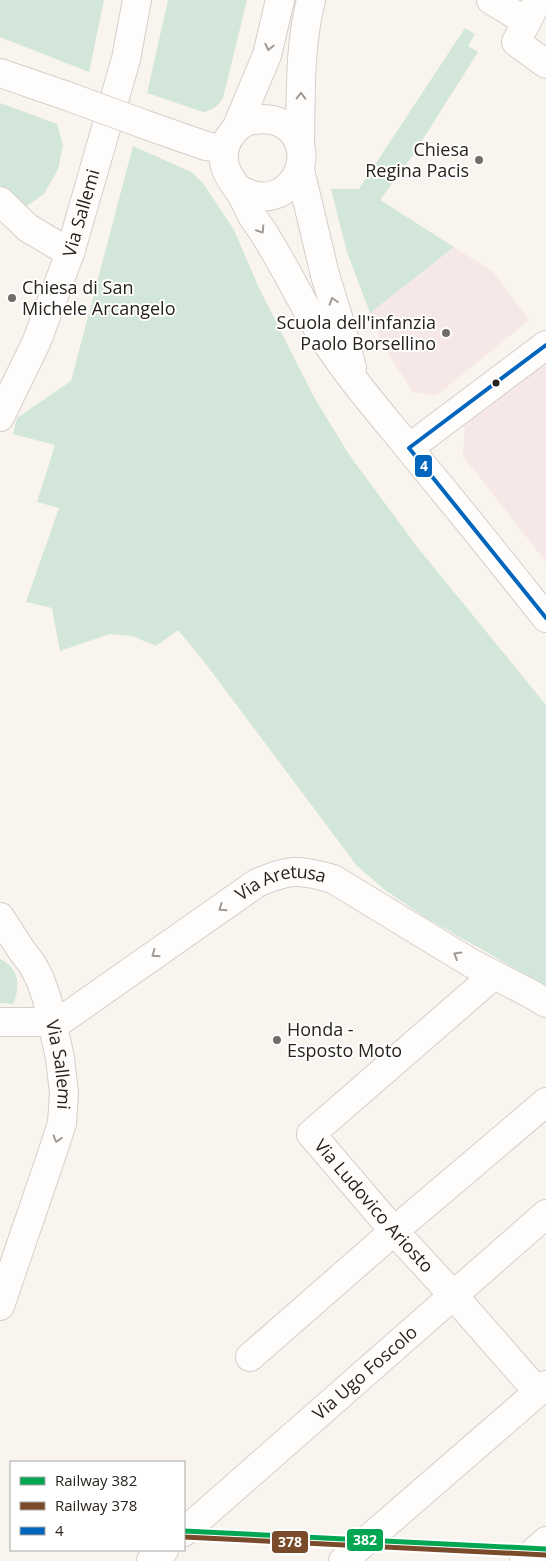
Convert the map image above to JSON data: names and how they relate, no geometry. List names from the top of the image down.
{
  "streets": {
    "street": [
      "Via Sallemi",
      "Via Aretusa",
      "Via Ludovico Ariosto",
      "Via Ugo Foscolo"
    ]
  },
  "crossings": [
    ["Via Sallemi", "Via Aretusa"],
    ["Via Aretusa", "Via Ludovico Ariosto"],
    ["Via Ludovico Ariosto", "Via Ugo Foscolo"]
  ],
  "one_way": ["Via Aretusa"],
  "places": [
    "Chiesa Regina Pacis",
    "Chiesa di San Michele Arcangelo",
    "Scuola dell'infanzia Paolo Borsellino",
    "Honda - Esposto Moto"
  ],
  "lines": ["transit line 4", "rail line 382", "rail line 378"],
  "legend": ["Railway 382", "Railway 378", "4"]
}
